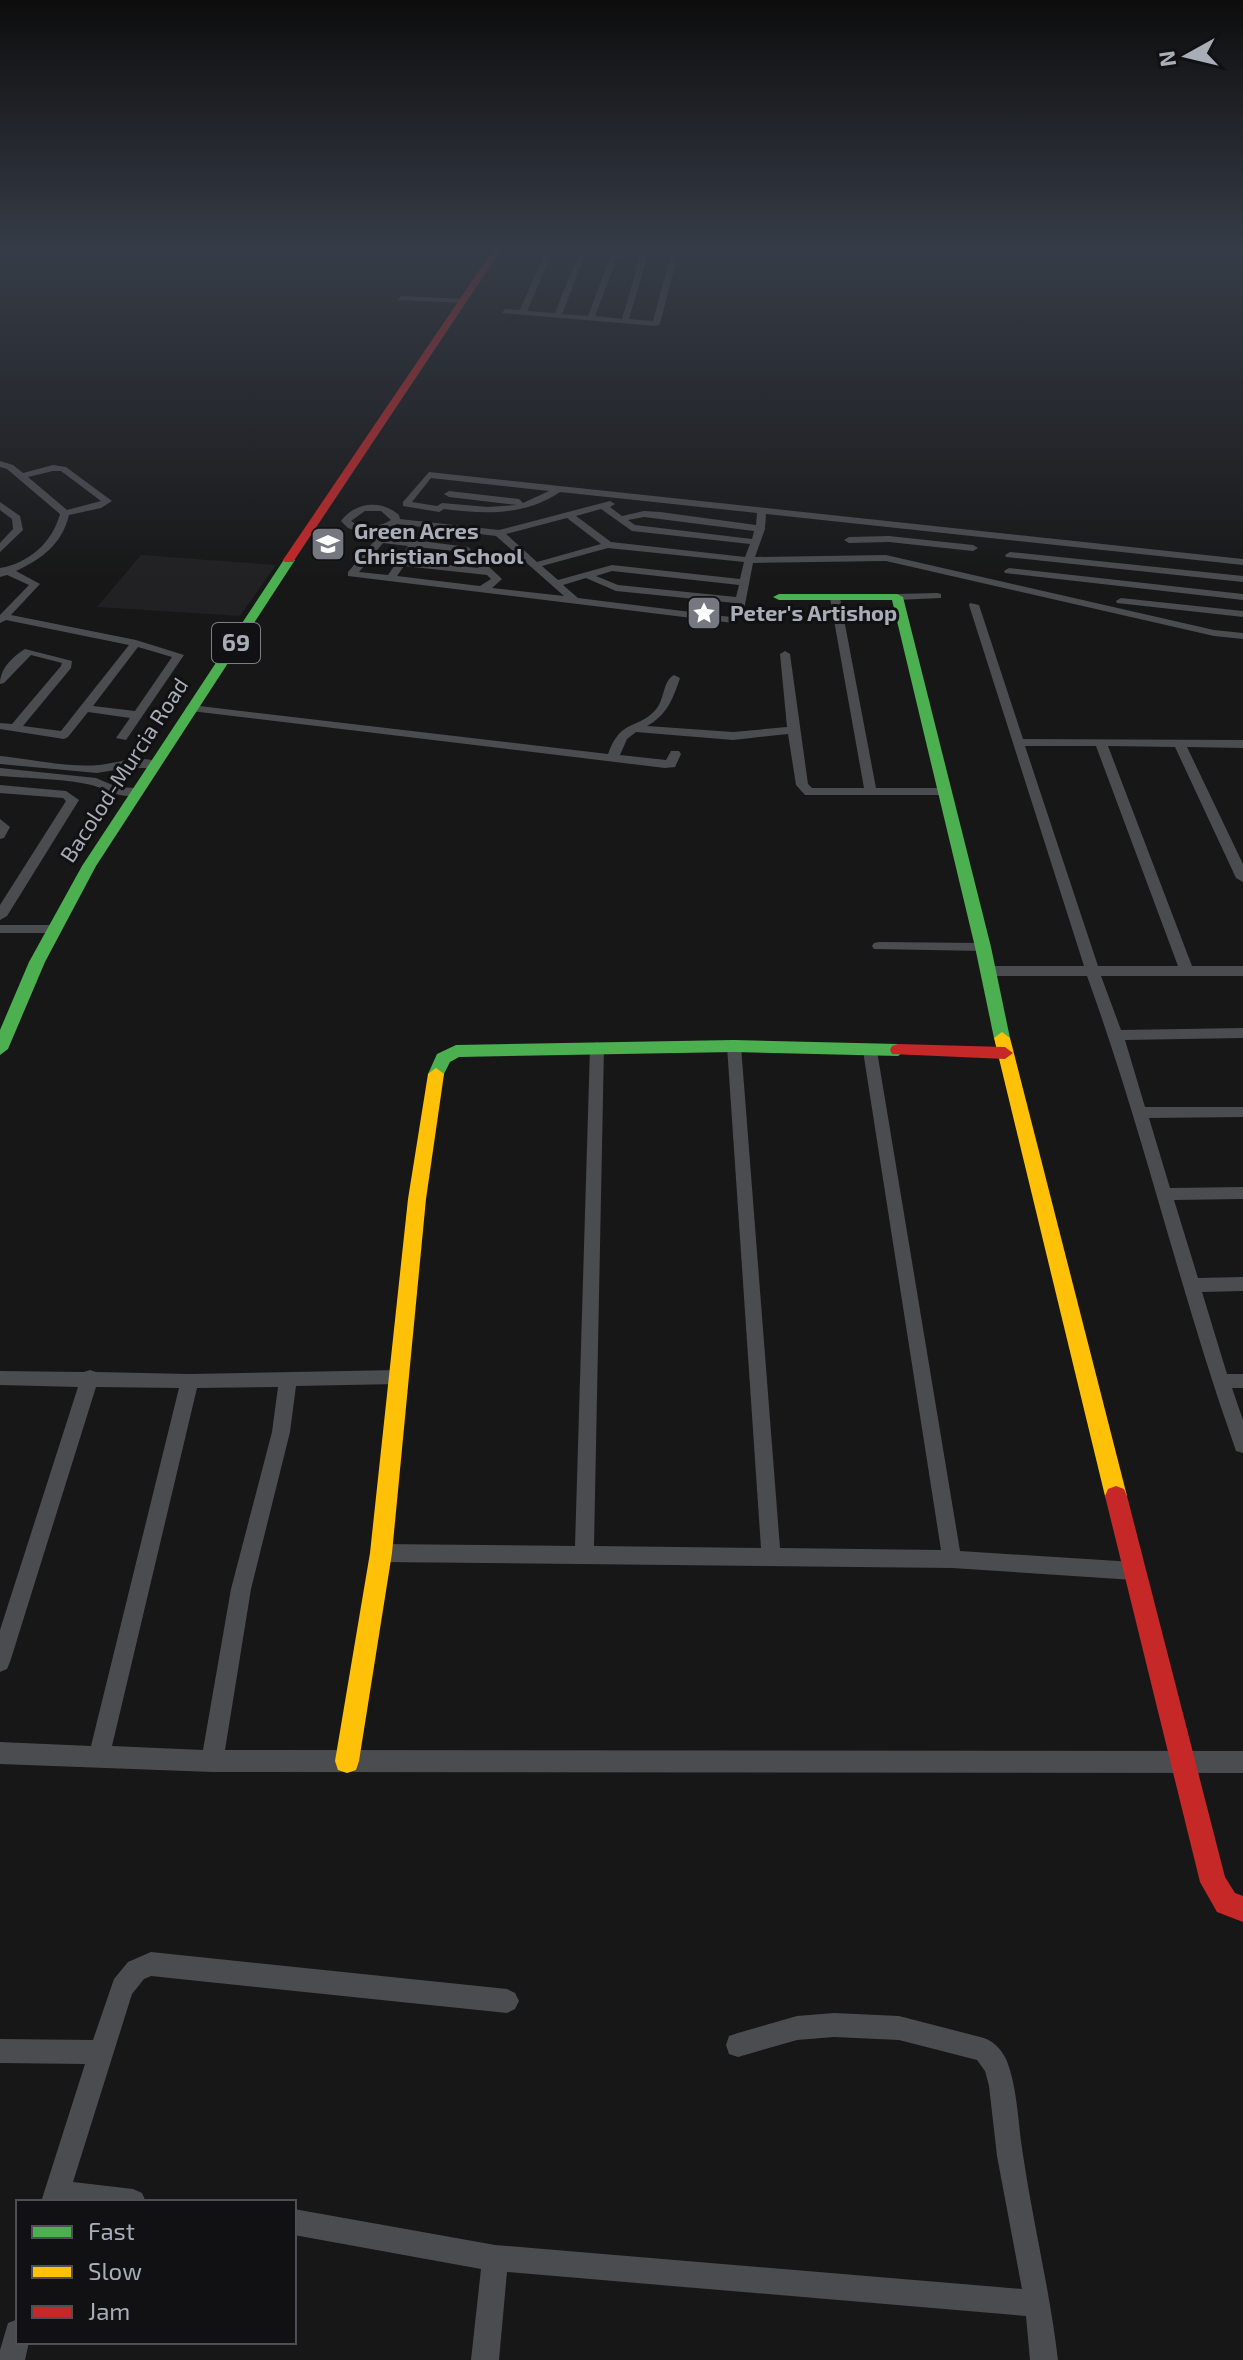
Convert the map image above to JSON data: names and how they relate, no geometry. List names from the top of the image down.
{
  "streets": {
    "street": ["69", "Bacolod-Murcia Road"]
  },
  "places": {
    "school or university": ["Green Acres Christian School"],
    "place": ["Peter's Artishop"]
  },
  "legend": ["Fast", "Slow", "Jam"],
  "north": "left"
}
